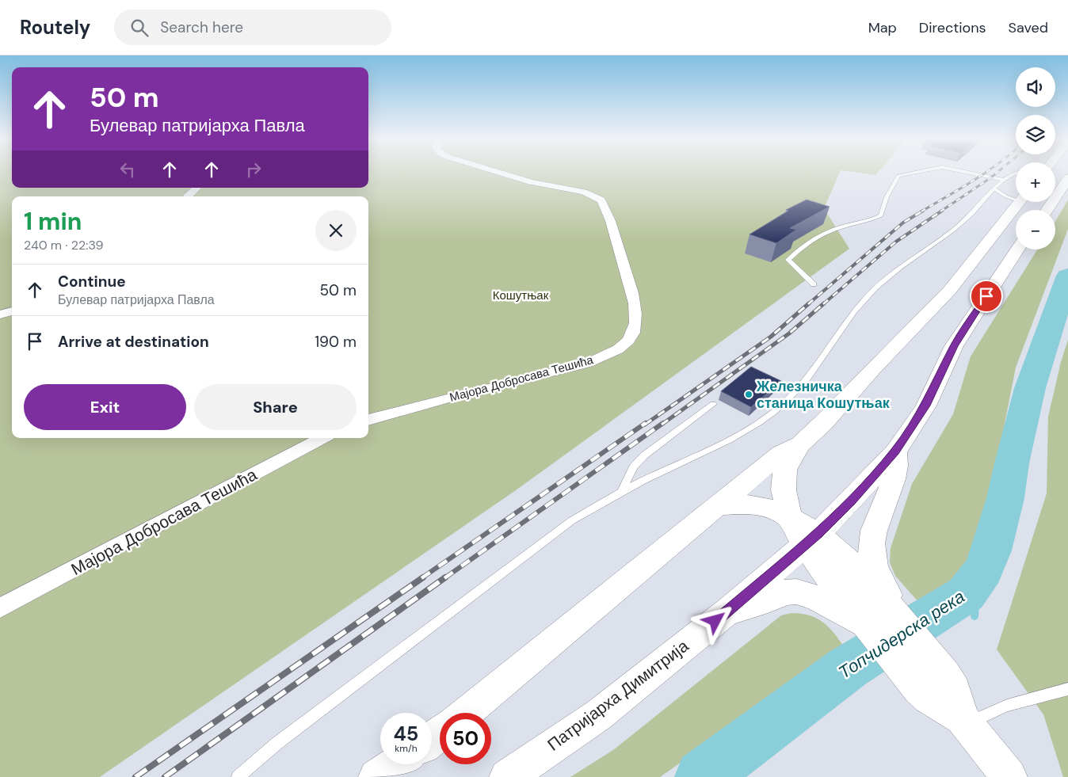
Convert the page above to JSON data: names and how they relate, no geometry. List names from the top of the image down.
{
  "streets": {
    "main road": ["Патријарха Димитрија"],
    "street": ["Мајора Добросава Тешића"]
  },
  "water": ["Топчидерска река"],
  "parks": ["Кошутњак"],
  "places": ["Железничка станица Кошутњак"],
  "page": {
    "header": "Routely",
    "search": "Search here",
    "nav": ["Map", "Directions", "Saved"],
    "map_buttons": ["+", "−"],
    "turn": ["50 m", "Булевар патријарха Павла"],
    "heading": ["1 min", "240 m · 22:39"],
    "list": [
      {
        "name": "Continue",
        "note": "Булевар патријарха Павла",
        "value": "50 m"
      },
      {
        "name": "Arrive at destination",
        "value": "190 m"
      }
    ],
    "buttons": ["Exit", "Share"],
    "speed": "45 km/h",
    "limit": "50"
  }
}
